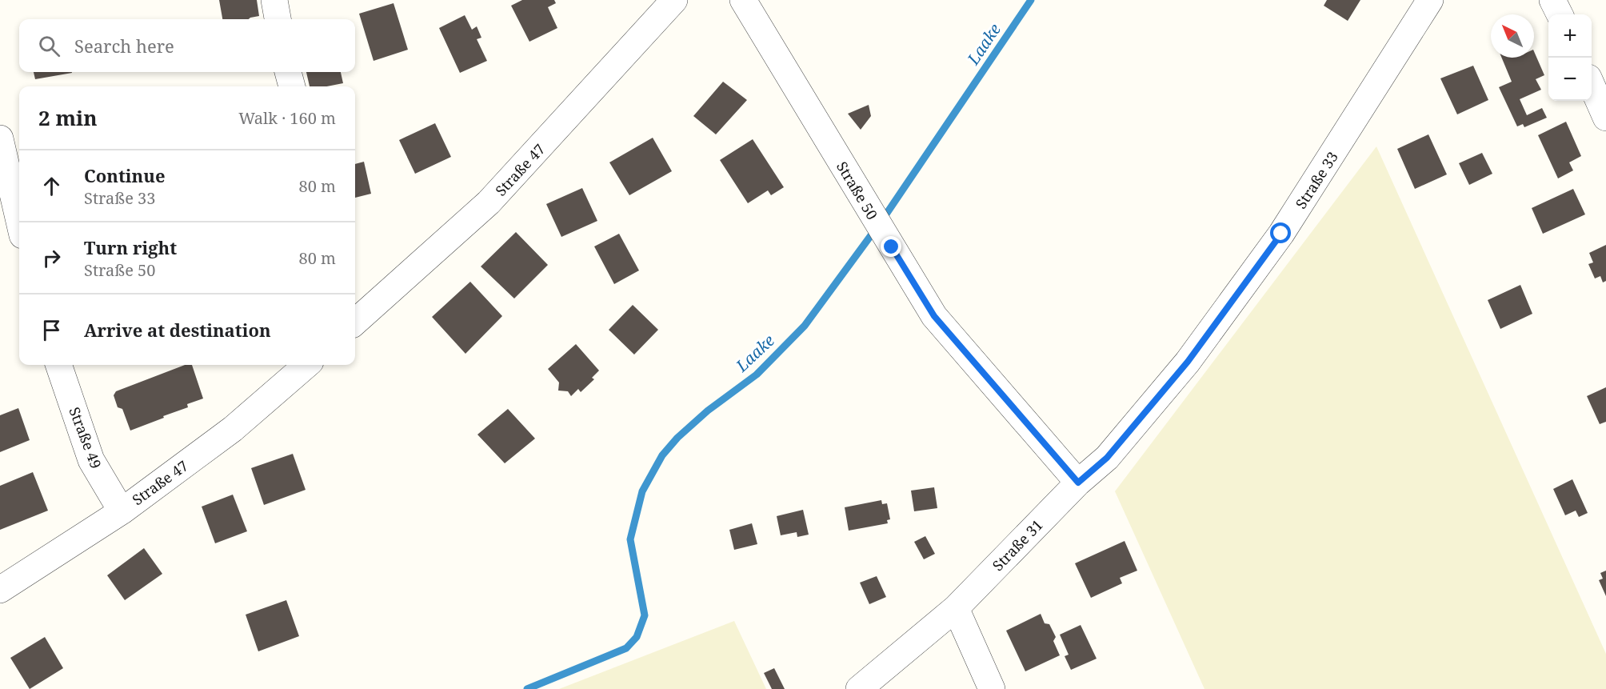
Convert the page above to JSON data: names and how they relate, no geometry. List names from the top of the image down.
{
  "streets": {
    "street": [
      "Straße 47",
      "Straße 33",
      "Straße 50",
      "Straße 49",
      "Straße 31"
    ]
  },
  "crossings": [
    ["Straße 47", "Straße 49"],
    ["Straße 33", "Straße 50"],
    ["Straße 33", "Straße 31"],
    ["Straße 50", "Straße 31"]
  ],
  "water": ["Laake"],
  "north": "top left",
  "page": {
    "map_buttons": ["+", "−"],
    "search": "Search here",
    "heading": ["2 min", "Walk · 160 m"],
    "list": [
      ["Continue", "Straße 33", "80 m"],
      ["Turn right", "Straße 50", "80 m"],
      "Arrive at destination"
    ]
  }
}
